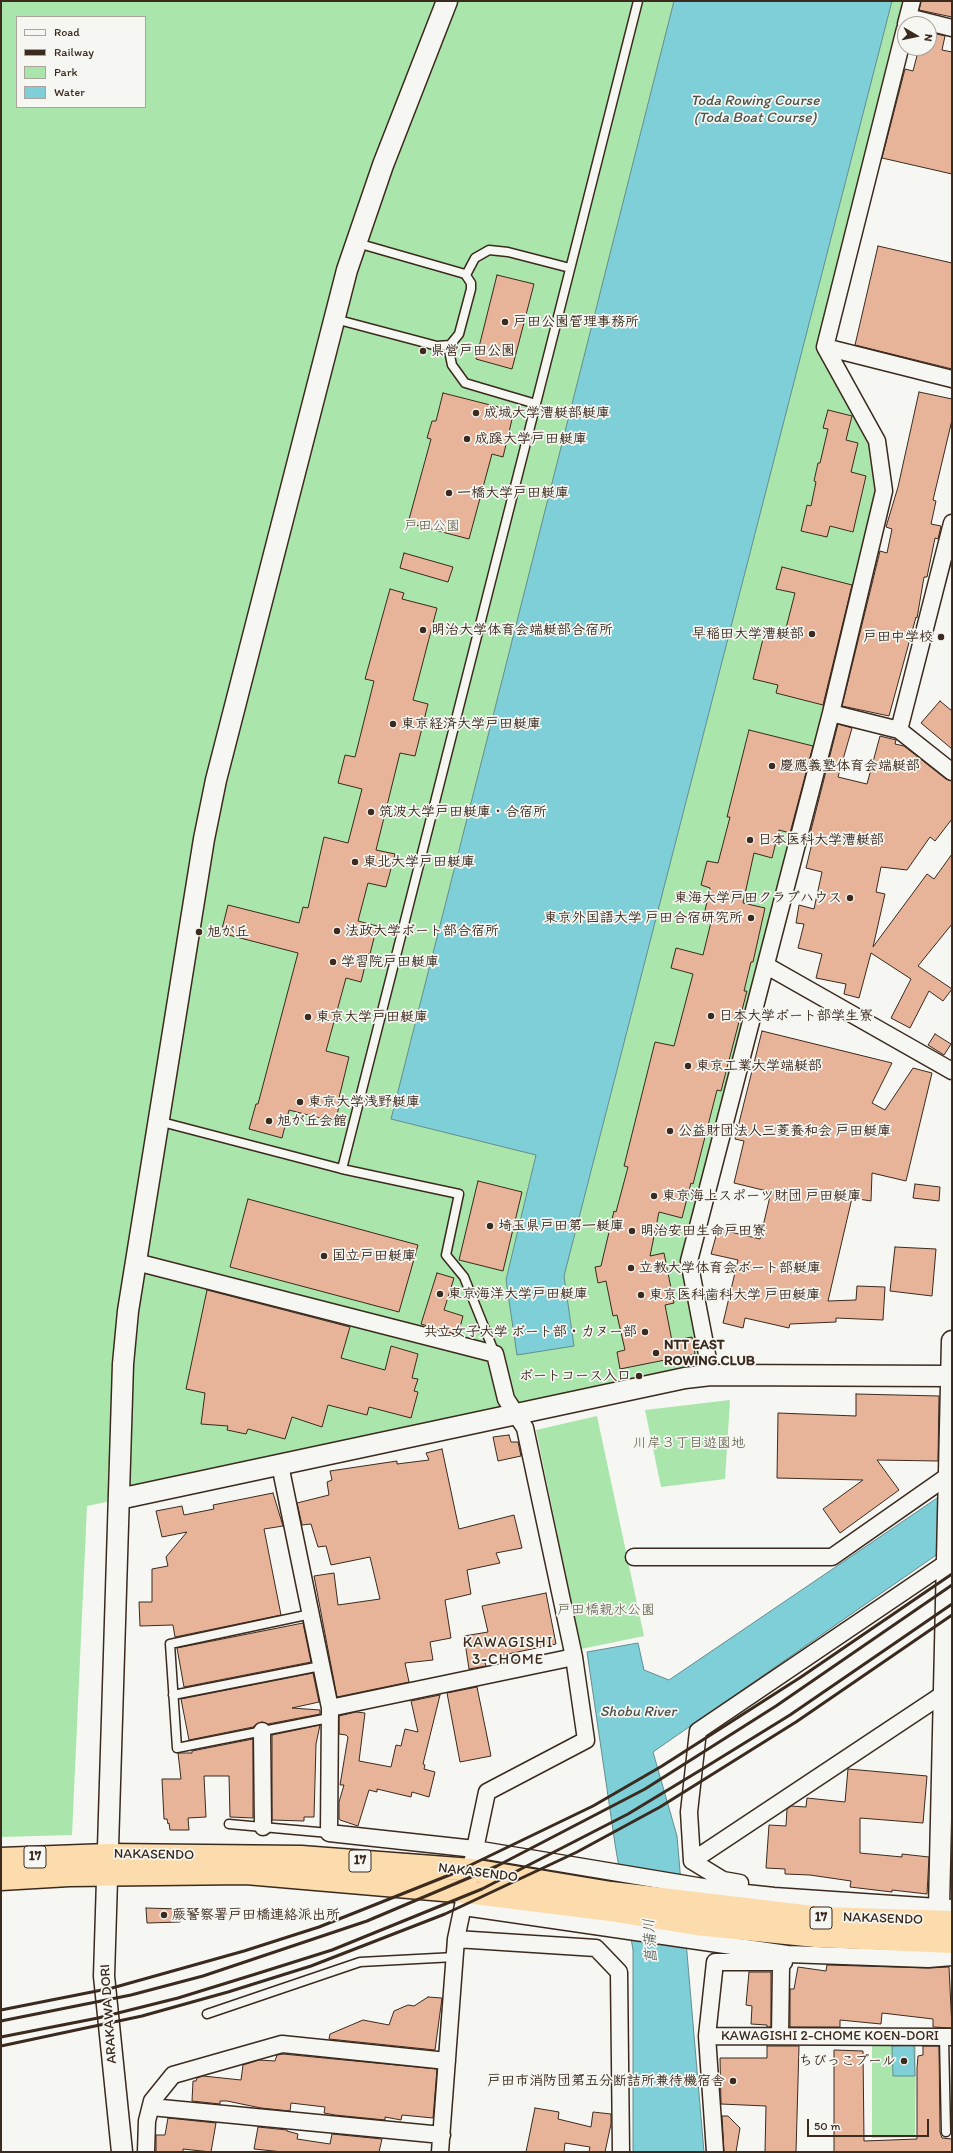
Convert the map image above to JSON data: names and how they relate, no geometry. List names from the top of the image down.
{
  "streets": {
    "highway": ["NAKASENDO", "17"],
    "street": ["ARAKAWA DORI", "KAWAGISHI 2-CHOME KOEN-DORI"]
  },
  "crossings": [
    ["NAKASENDO", "ARAKAWA DORI"]
  ],
  "districts": ["KAWAGISHI 3-CHOME"],
  "water": ["Toda Rowing Course (Toda Boat Course)", "Shobu River", "菖蒲川"],
  "parks": ["戸田公園", "川岸３丁目遊園地", "戸田橋親水公園"],
  "places": [
    "戸田公園管理事務所",
    "県営戸田公園",
    "成城大学漕艇部艇庫",
    "成蹊大学戸田艇庫",
    "一橋大学戸田艇庫",
    "明治大学体育会端艇部合宿所",
    "早稲田大学漕艇部",
    "戸田中学校",
    "東京経済大学戸田艇庫",
    "慶應義塾体育会端艇部",
    "筑波大学戸田艇庫・合宿所",
    "日本医科大学漕艇部",
    "東北大学戸田艇庫",
    "東海大学戸田クラブハウス",
    "東京外国語大学 戸田合宿研究所",
    "法政大学ボート部合宿所",
    "旭が丘",
    "学習院戸田艇庫",
    "日本大学ボート部学生寮",
    "東京大学戸田艇庫",
    "東京工業大学端艇部",
    "東京大学浅野艇庫",
    "旭が丘会館",
    "公益財団法人三菱養和会 戸田艇庫",
    "東京海上スポーツ財団 戸田艇庫",
    "埼玉県戸田第一艇庫",
    "明治安田生命戸田寮",
    "国立戸田艇庫",
    "立教大学体育会ボート部艇庫",
    "東京海洋大学戸田艇庫",
    "東京医科歯科大学 戸田艇庫",
    "共立女子大学 ボート部・カヌー部",
    "NTT EAST ROWING CLUB",
    "ボートコース入口",
    "蕨警察署戸田橋連絡派出所",
    "ちびっこプール",
    "戸田市消防団第五分断詰所兼待機宿舎"
  ],
  "legend": [
    "Road",
    "Railway",
    "Park",
    "Water"
  ],
  "scale_bar": "50 m",
  "north": "right"
}
